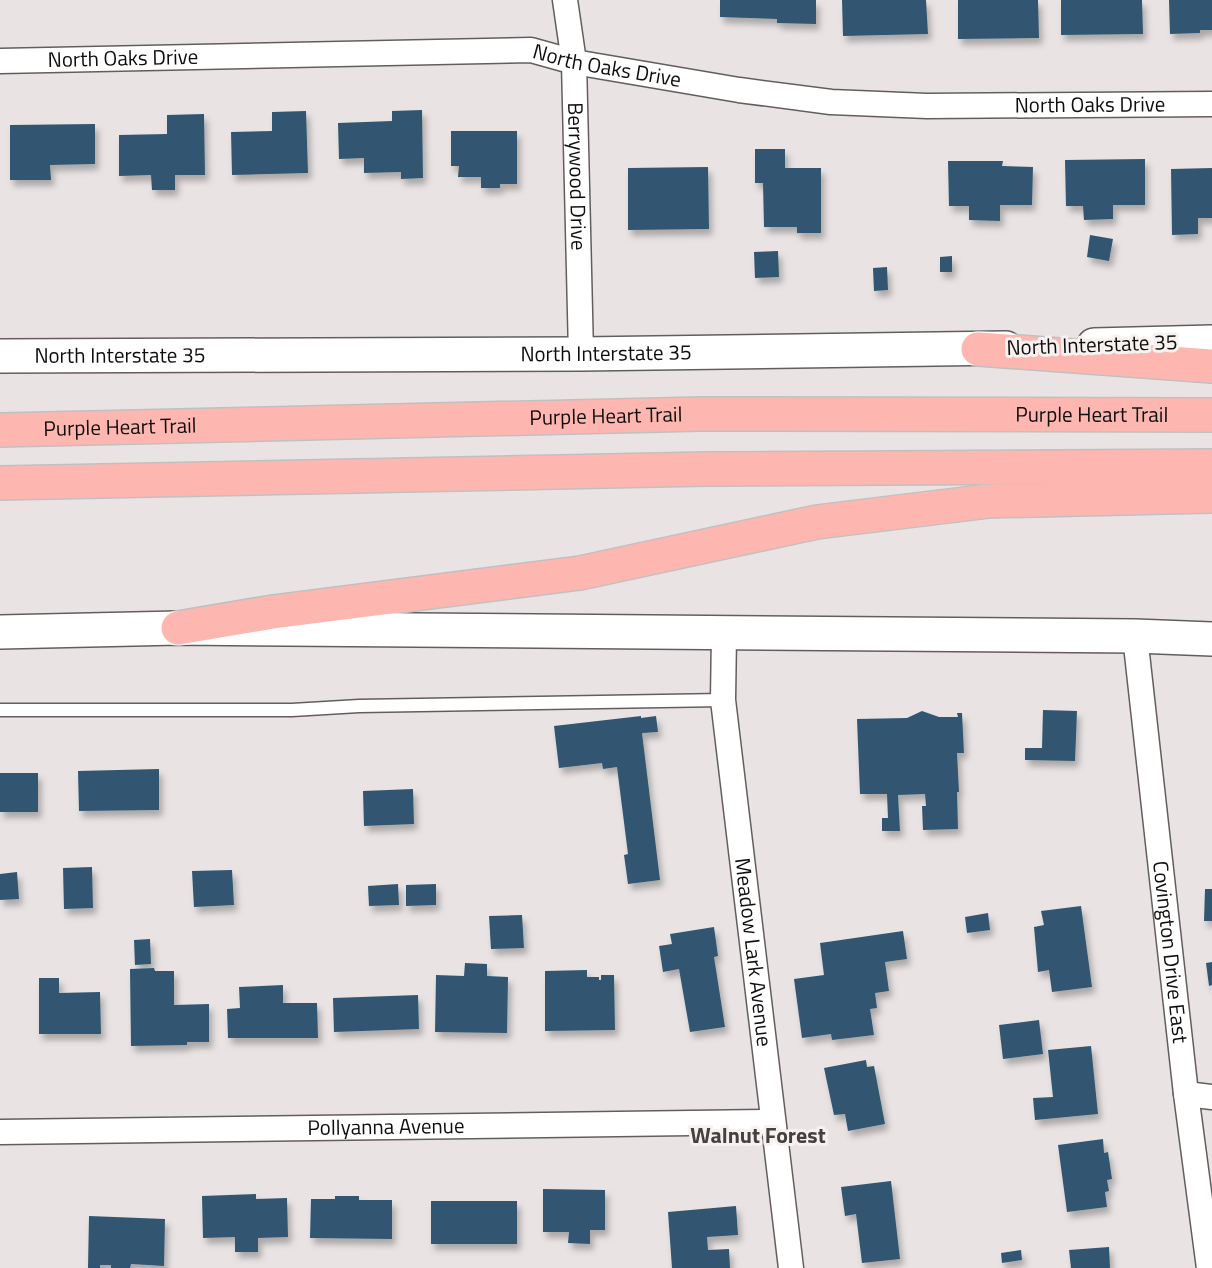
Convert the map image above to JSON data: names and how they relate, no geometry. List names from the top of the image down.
{
  "streets": {
    "highway": ["Purple Heart Trail"],
    "main road": ["North Interstate 35"],
    "street": [
      "North Oaks Drive",
      "Berrywood Drive",
      "Meadow Lark Avenue",
      "Covington Drive East",
      "Pollyanna Avenue"
    ]
  },
  "crossings": [
    ["North Oaks Drive", "Berrywood Drive"],
    ["Berrywood Drive", "North Interstate 35"],
    ["Meadow Lark Avenue", "Pollyanna Avenue"]
  ],
  "districts": ["Walnut Forest"]
}
